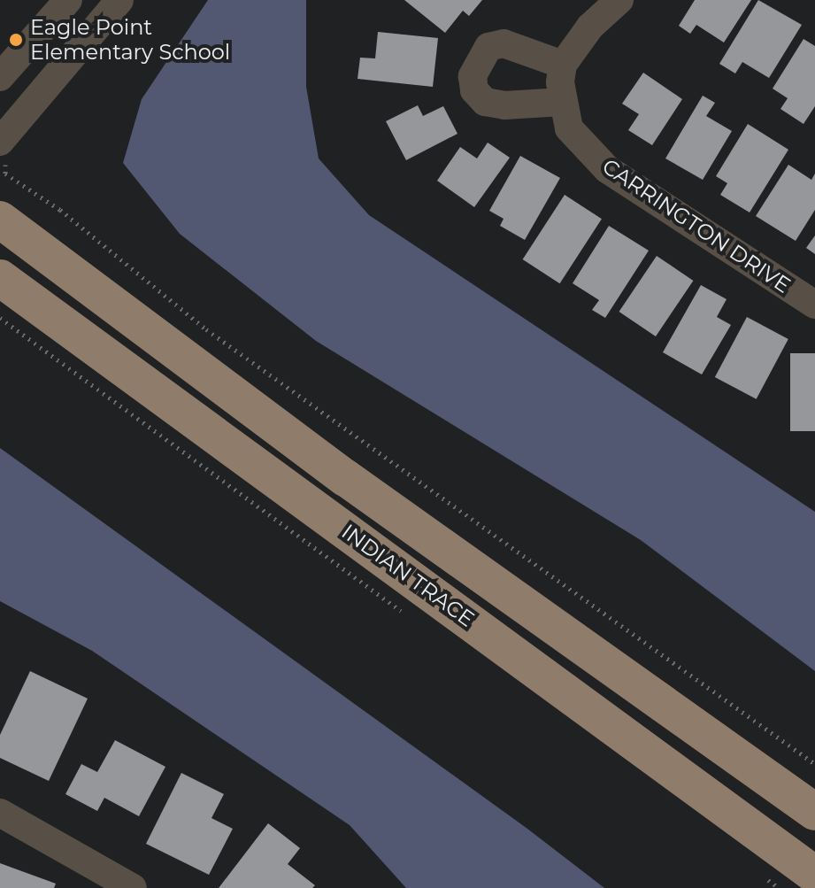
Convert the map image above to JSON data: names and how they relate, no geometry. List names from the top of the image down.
{
  "streets": {
    "main road": ["INDIAN TRACE"],
    "street": ["CARRINGTON DRIVE"]
  },
  "places": ["Eagle Point Elementary School"]
}
